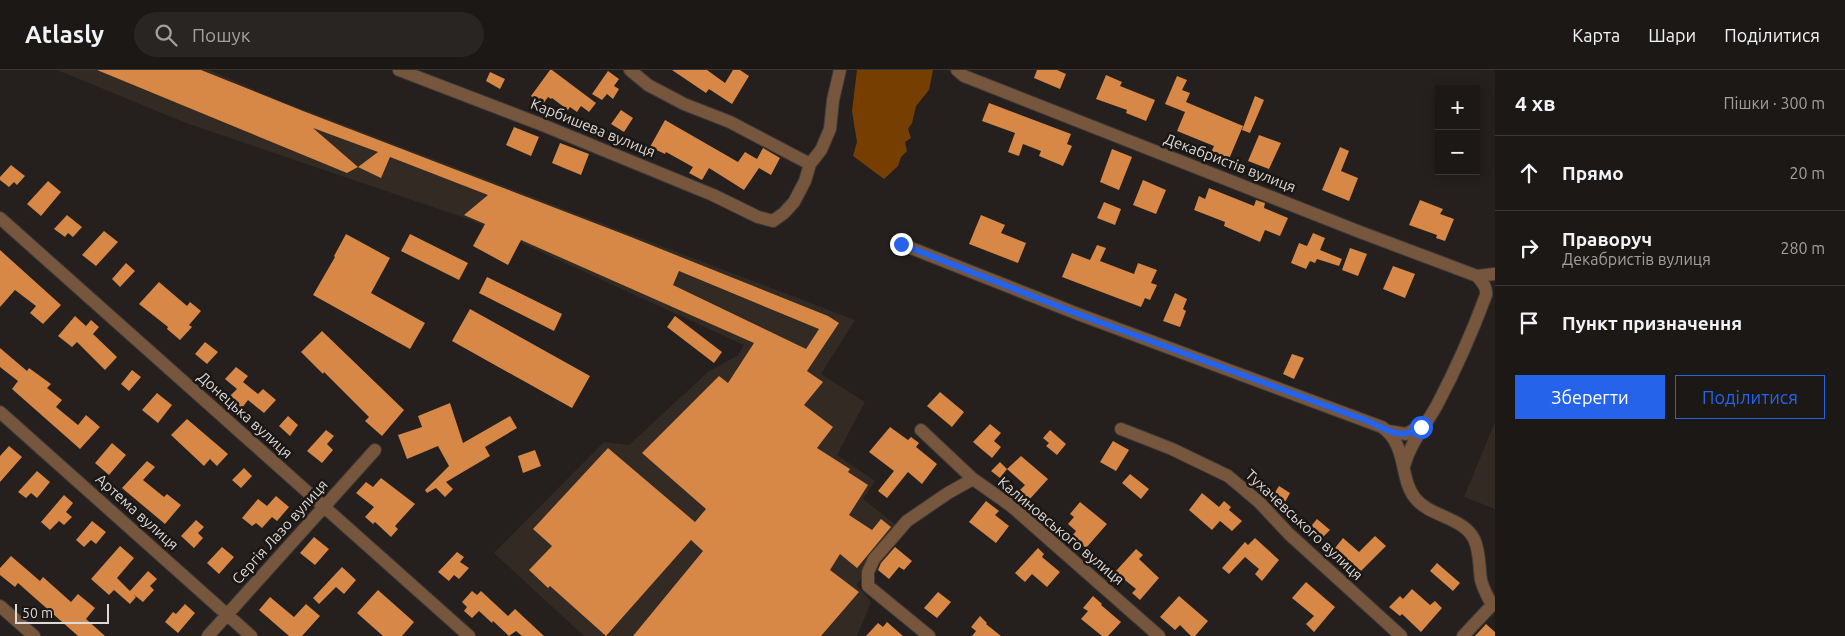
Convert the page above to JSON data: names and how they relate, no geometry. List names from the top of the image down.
{
  "streets": {
    "street": [
      "Карбишева вулиця",
      "Декабристів вулиця",
      "Донецька вулиця",
      "Артема вулиця",
      "Тухачевського вулиця",
      "Калиновського вулиця",
      "Сергія Лазо вулиця"
    ]
  },
  "crossings": [
    ["Донецька вулиця", "Сергія Лазо вулиця"],
    ["Артема вулиця", "Сергія Лазо вулиця"]
  ],
  "scale_bar": "50 m",
  "page": {
    "header": "Atlasly",
    "search": "Пошук",
    "nav": ["Карта", "Шари", "Поділитися"],
    "heading": ["4 хв", "Пішки · 300 m"],
    "map_buttons": ["+", "−"],
    "list": [
      ["Прямо", "20 m"],
      ["Праворуч", "Декабристів вулиця", "280 m"],
      "Пункт призначення"
    ],
    "buttons": ["Зберегти", "Поділитися"],
    "scale": "50 m"
  }
}
